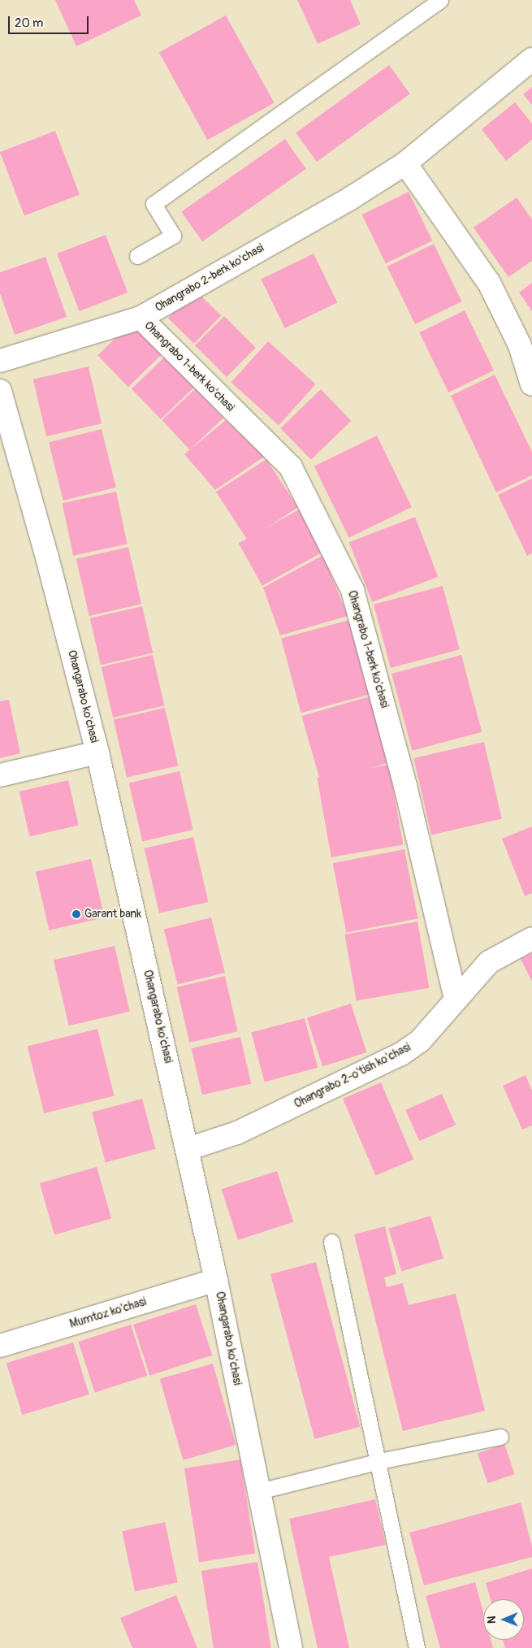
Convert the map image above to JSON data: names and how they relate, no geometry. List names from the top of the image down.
{
  "streets": {
    "street": [
      "Ohangrabo 2-berk ko'chasi",
      "Ohangrabo 1-berk ko'chasi",
      "Ohangarabo ko'chasi",
      "Ohangrabo 2-o'tish ko'chasi",
      "Mumtoz ko'chasi"
    ]
  },
  "crossings": [
    ["Ohangrabo 2-berk ko'chasi", "Ohangrabo 1-berk ko'chasi"],
    ["Ohangrabo 1-berk ko'chasi", "Ohangrabo 2-o'tish ko'chasi"],
    ["Ohangarabo ko'chasi", "Ohangrabo 2-o'tish ko'chasi"],
    ["Ohangarabo ko'chasi", "Mumtoz ko'chasi"]
  ],
  "places": ["Garant bank"],
  "scale_bar": "20 m",
  "north": "left"
}
